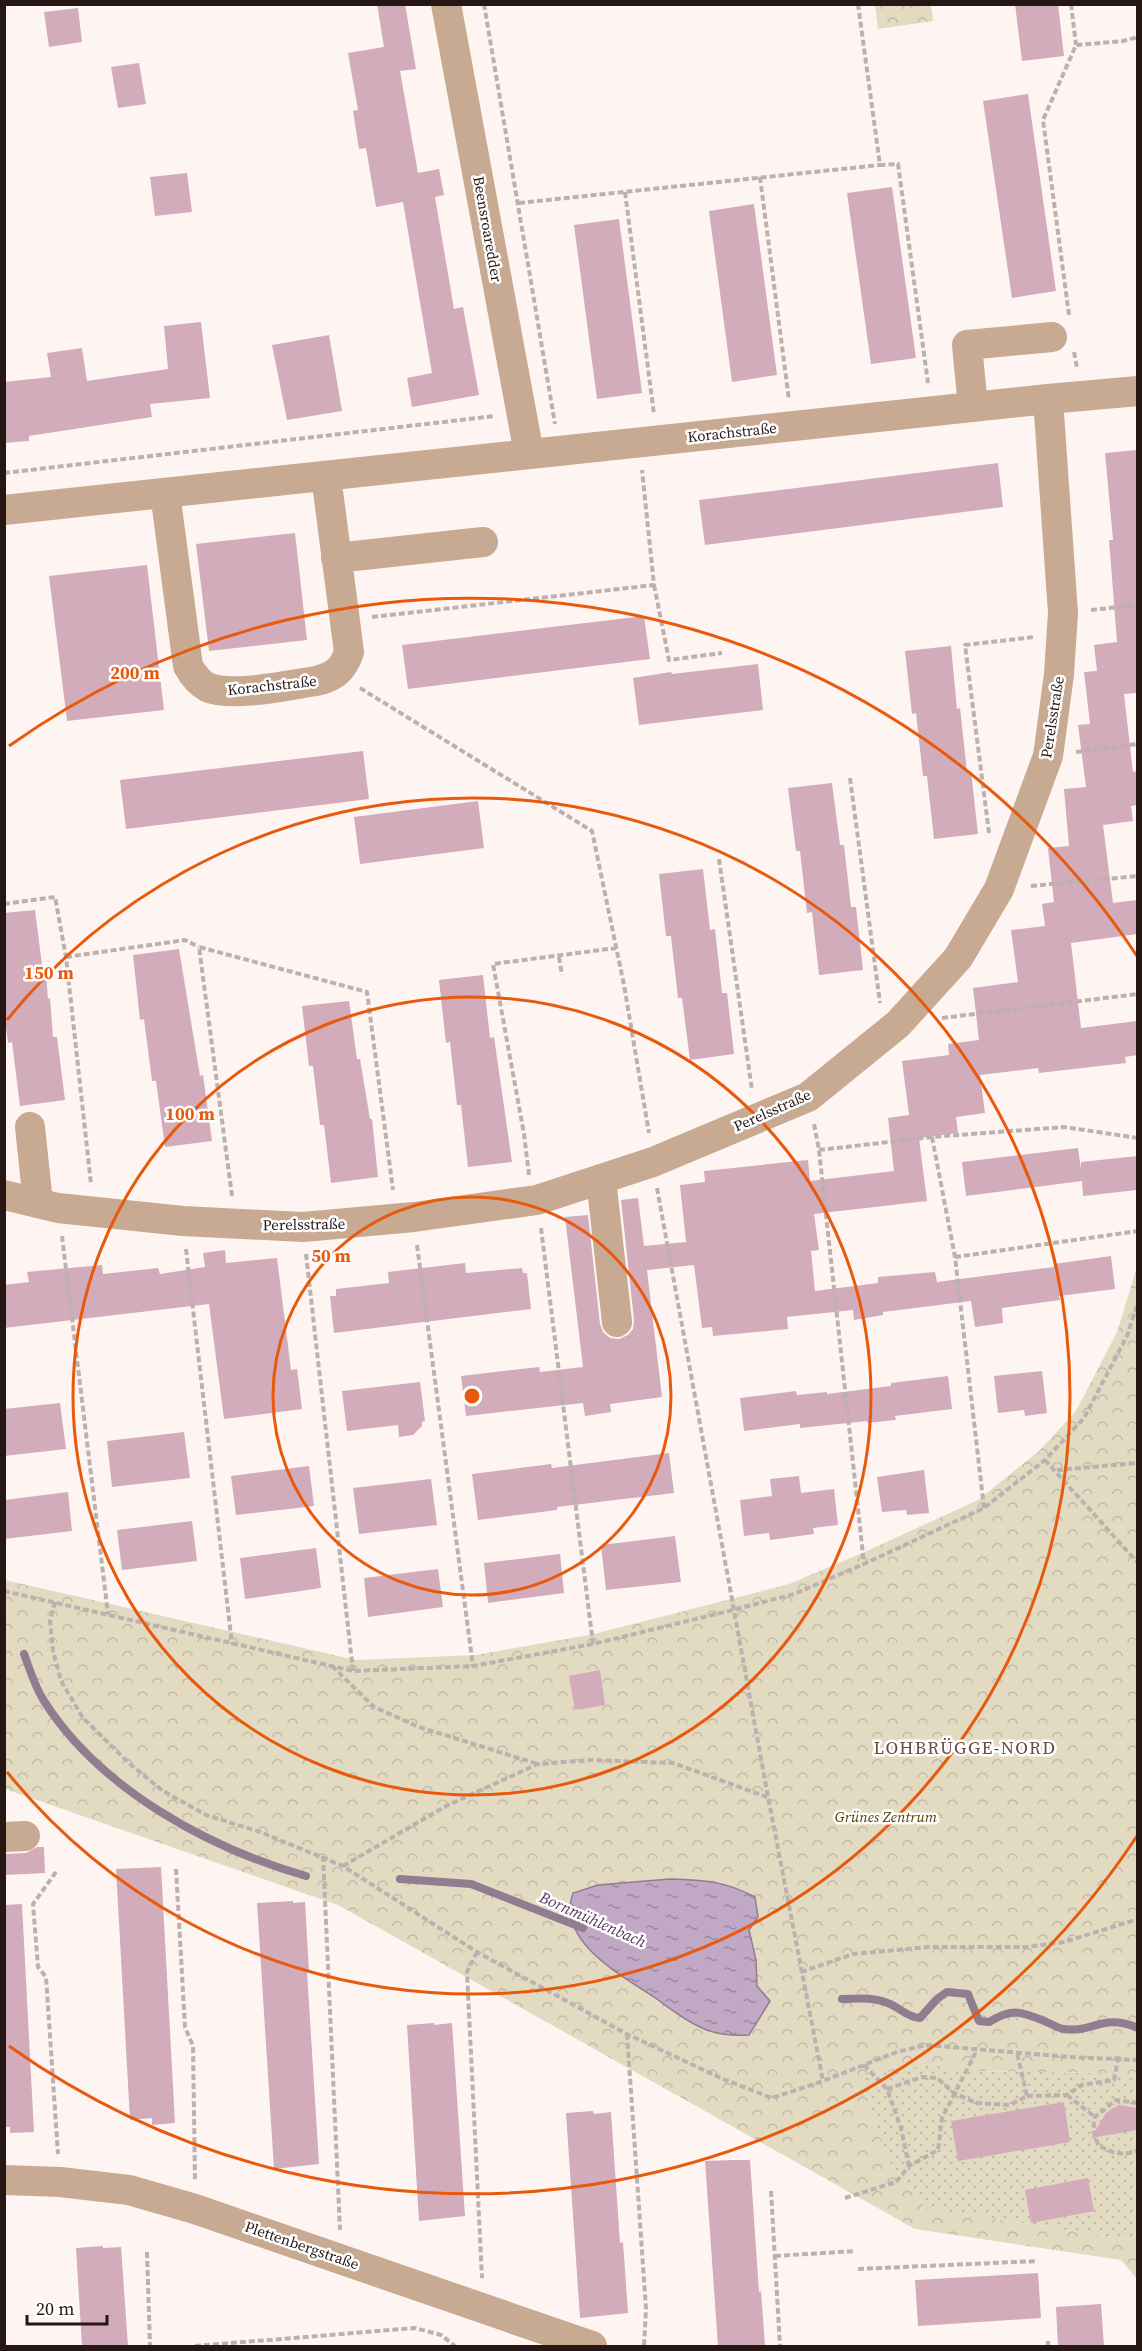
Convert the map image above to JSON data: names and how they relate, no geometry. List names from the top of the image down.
{
  "streets": {
    "street": [
      "Beensroaredder",
      "Korachstraße",
      "Perelsstraße",
      "Plettenbergstraße"
    ]
  },
  "crossings": [
    ["Beensroaredder", "Korachstraße"],
    ["Korachstraße", "Perelsstraße"]
  ],
  "districts": ["LOHBRÜGGE-NORD"],
  "water": ["Bornmühlenbach"],
  "parks": ["Grünes Zentrum"],
  "scale_bar": "20 m",
  "rings": [
    "200 m",
    "150 m",
    "100 m",
    "50 m"
  ]
}
